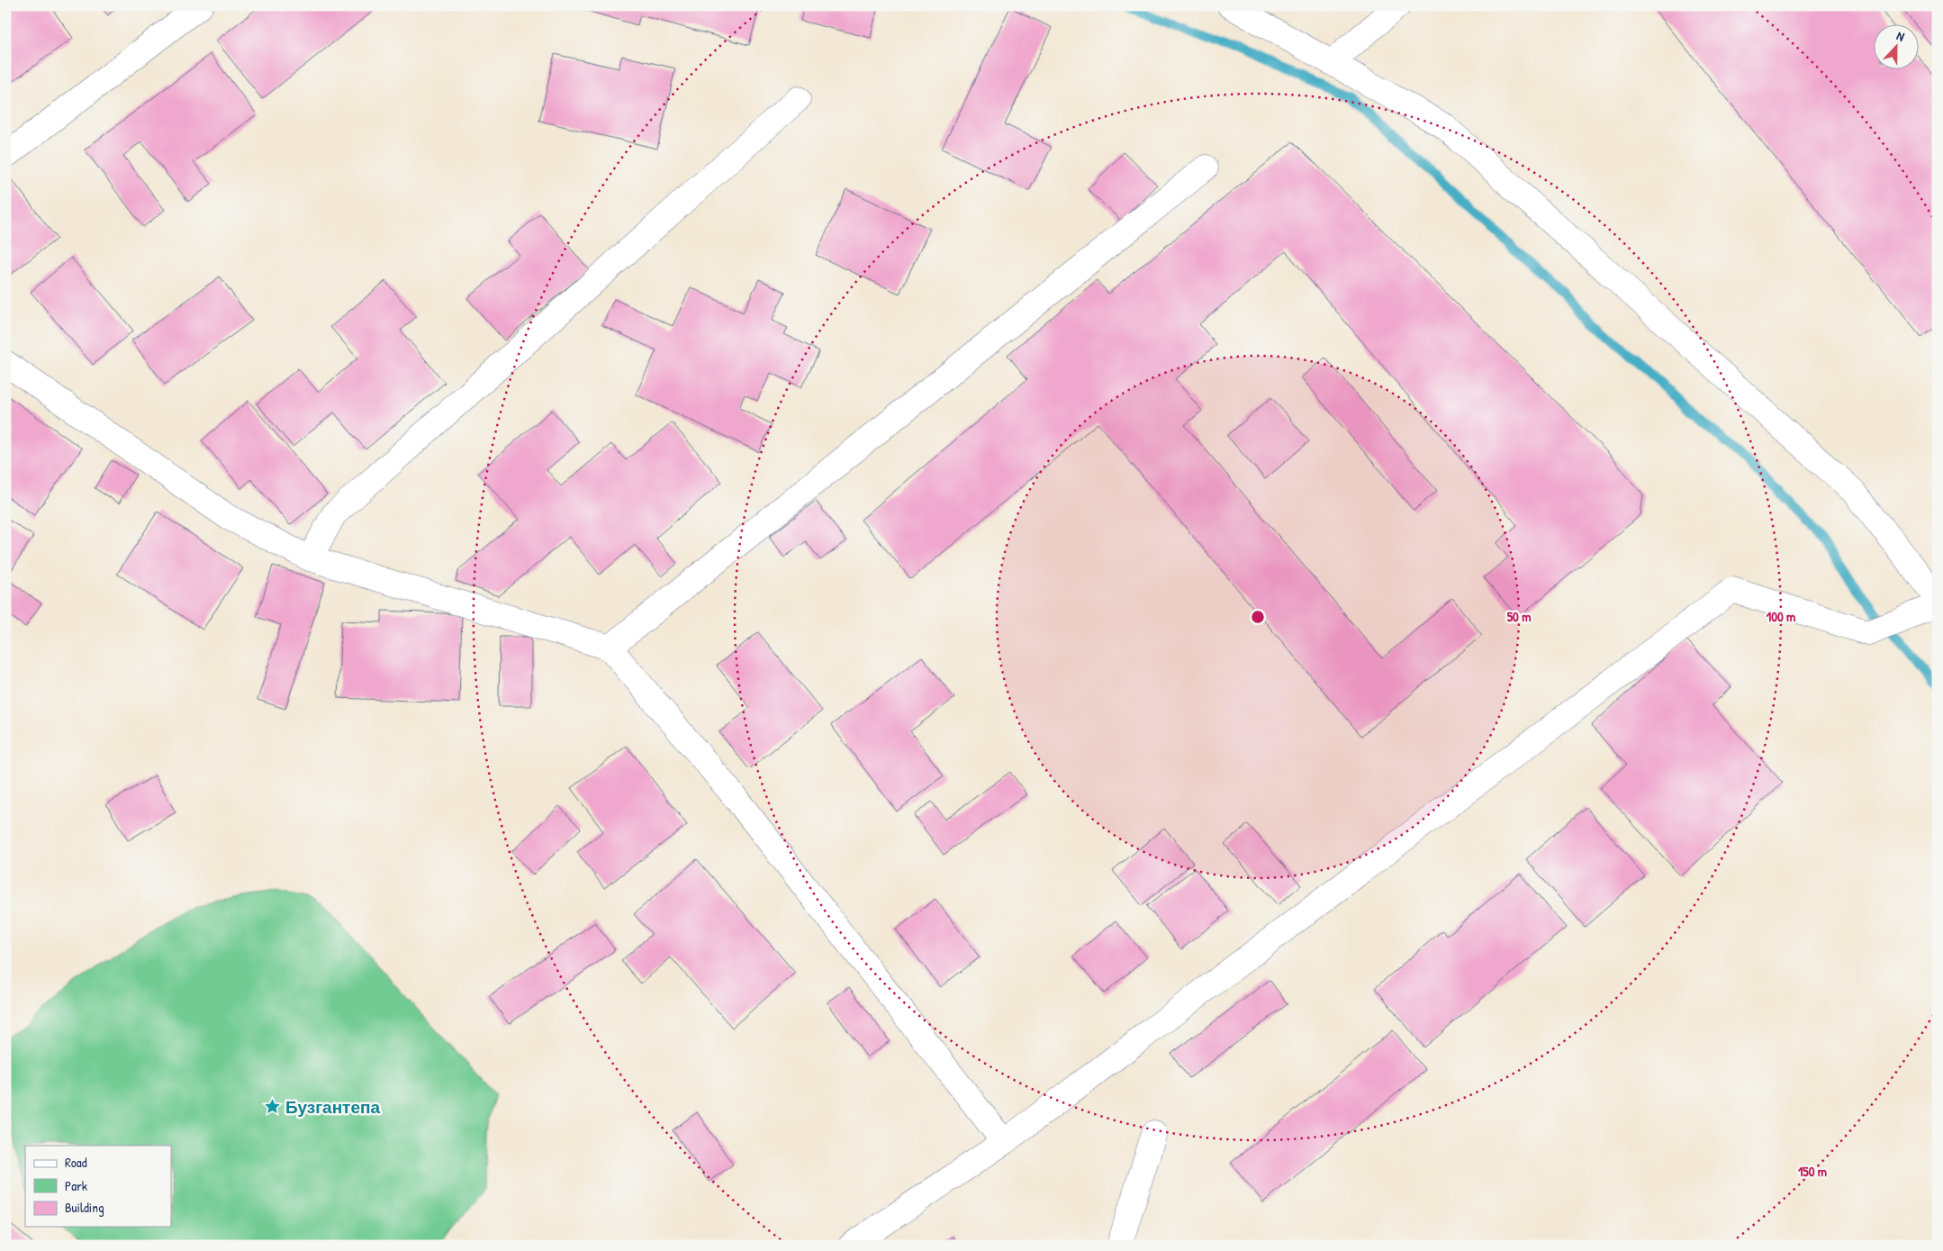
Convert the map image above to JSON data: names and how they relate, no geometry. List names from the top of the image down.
{
  "places": {
    "place": ["Бузгантепа"]
  },
  "legend": ["Road", "Park", "Building"],
  "north": "top",
  "rings": ["50 m", "100 m", "150 m"]
}
